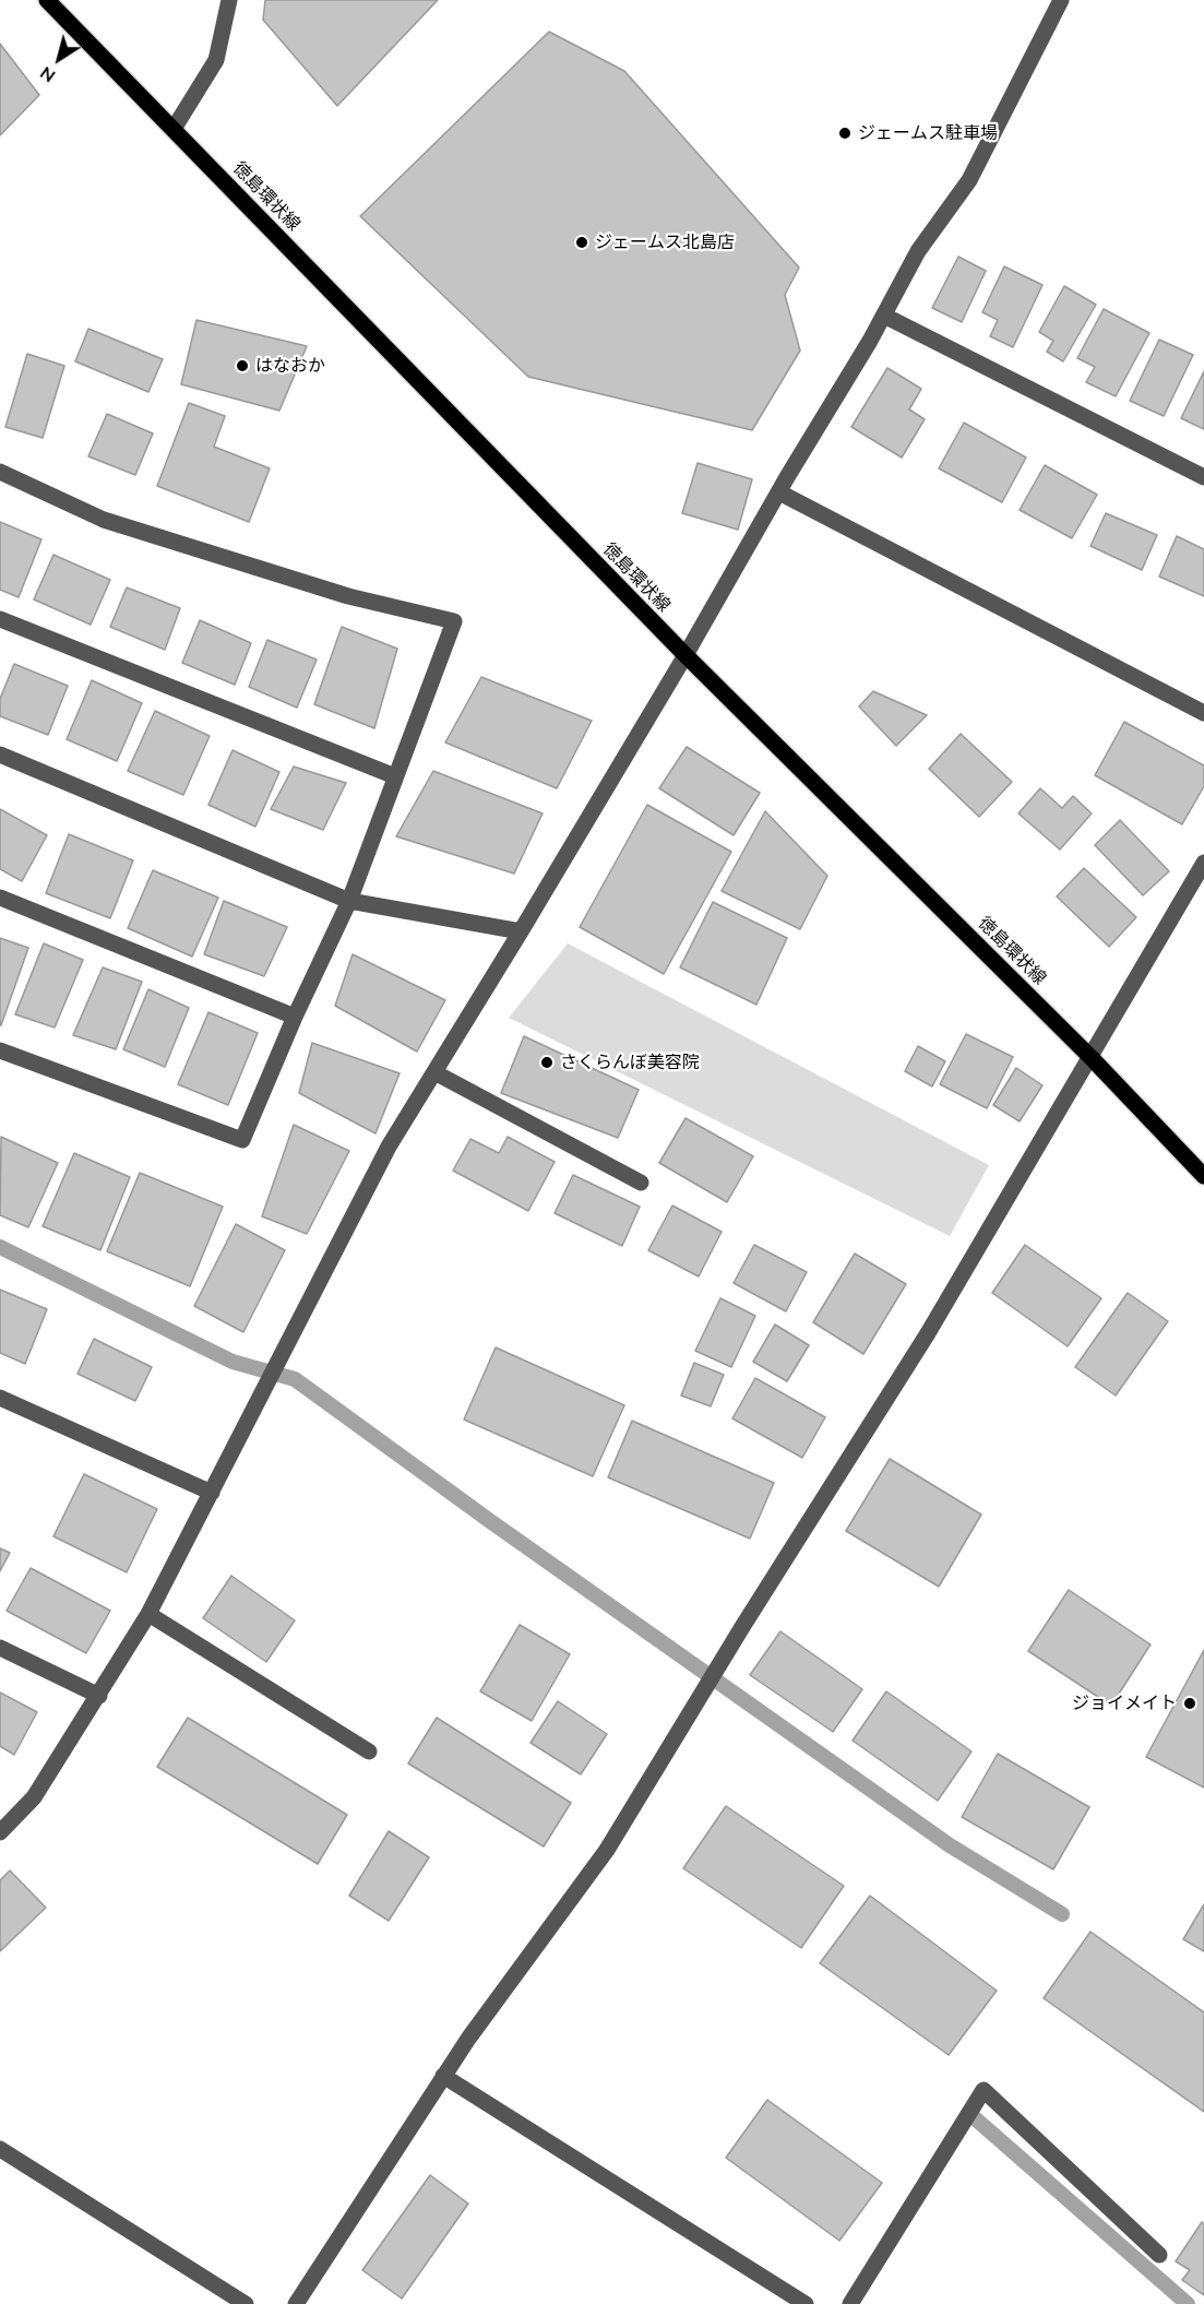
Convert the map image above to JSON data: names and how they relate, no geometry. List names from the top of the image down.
{
  "streets": {
    "main road": ["徳島環状線"]
  },
  "places": [
    "ジェームス駐車場",
    "ジェームス北島店",
    "はなおか",
    "さくらんぼ美容院",
    "ジョイメイト"
  ],
  "north": "bottom left"
}
